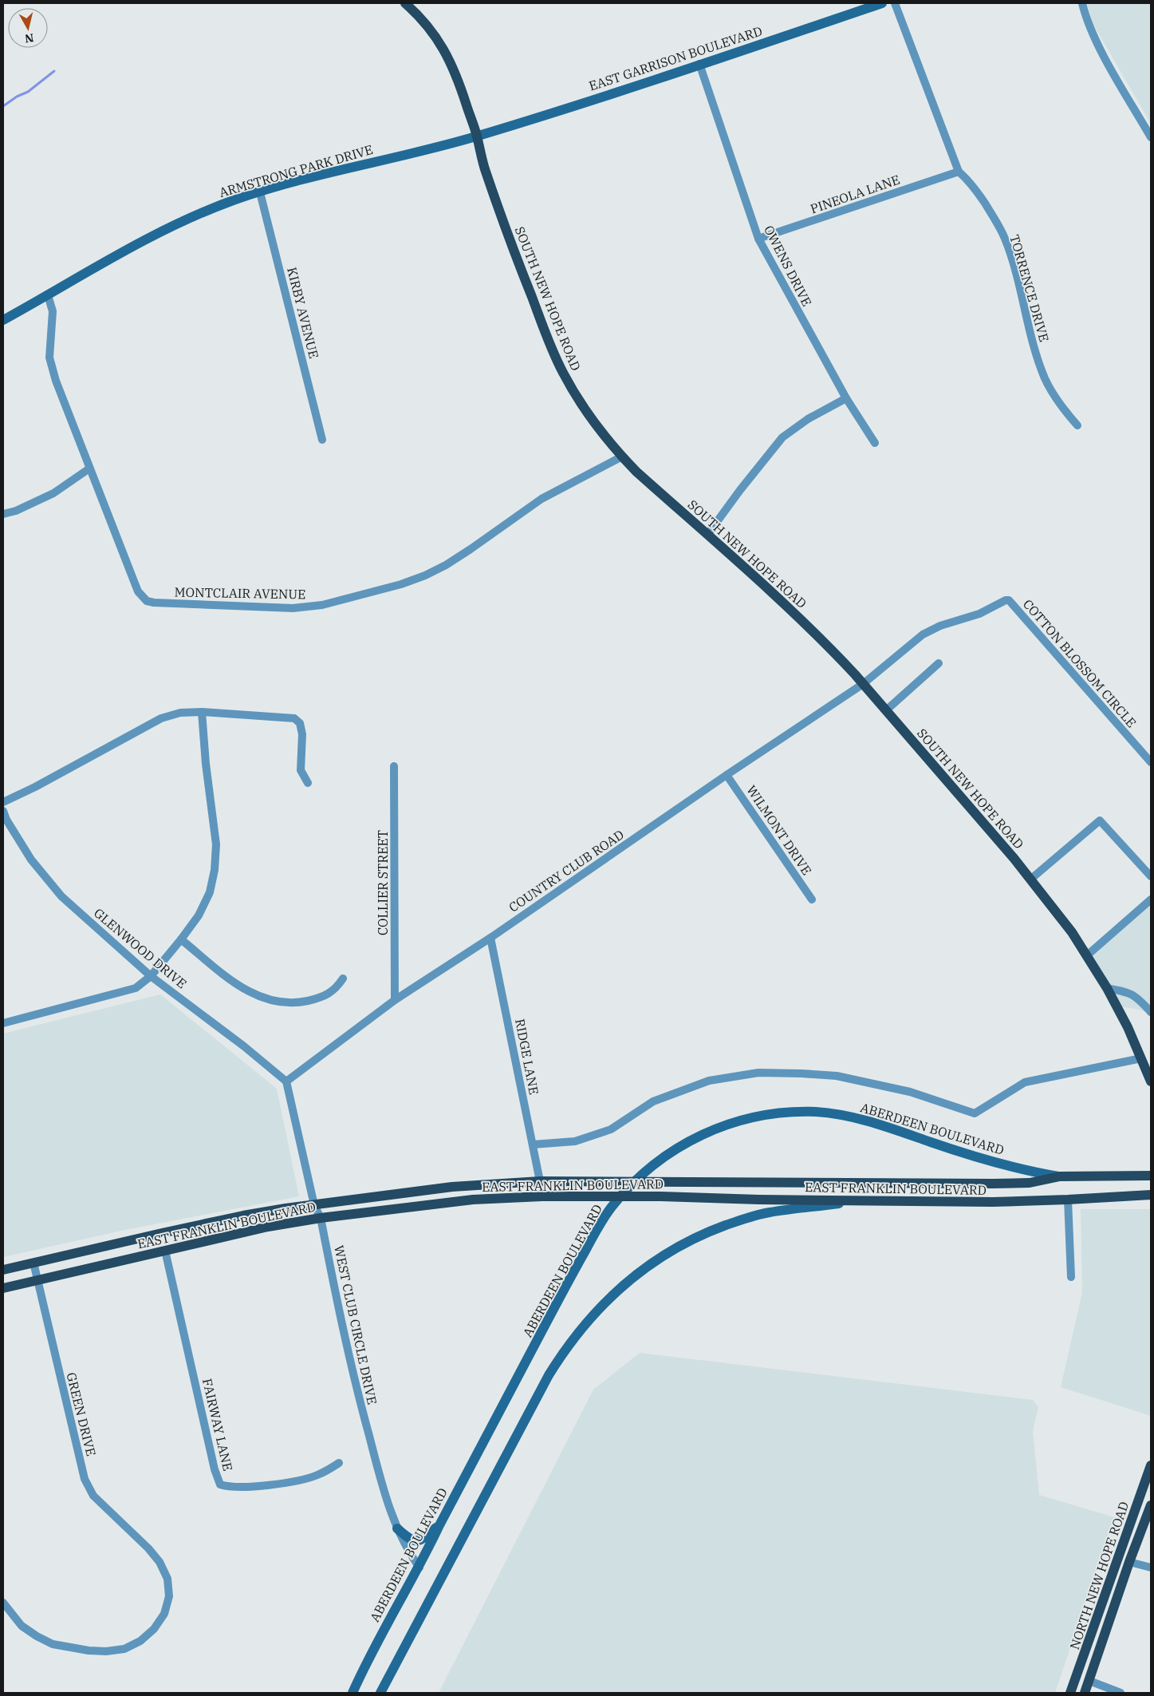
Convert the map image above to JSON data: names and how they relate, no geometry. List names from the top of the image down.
{
  "streets": {
    "main road": [
      "EAST GARRISON BOULEVARD",
      "ARMSTRONG PARK DRIVE",
      "SOUTH NEW HOPE ROAD",
      "ABERDEEN BOULEVARD",
      "EAST FRANKLIN BOULEVARD",
      "NORTH NEW HOPE ROAD"
    ],
    "street": [
      "PINEOLA LANE",
      "OWENS DRIVE",
      "TORRENCE DRIVE",
      "KIRBY AVENUE",
      "MONTCLAIR AVENUE",
      "COTTON BLOSSOM CIRCLE",
      "WILMONT DRIVE",
      "COUNTRY CLUB ROAD",
      "COLLIER STREET",
      "GLENWOOD DRIVE",
      "RIDGE LANE",
      "WEST CLUB CIRCLE DRIVE",
      "GREEN DRIVE",
      "FAIRWAY LANE"
    ]
  },
  "crossings": [
    ["EAST GARRISON BOULEVARD", "ARMSTRONG PARK DRIVE"],
    ["EAST GARRISON BOULEVARD", "OWENS DRIVE"],
    ["EAST GARRISON BOULEVARD", "SOUTH NEW HOPE ROAD"],
    ["ARMSTRONG PARK DRIVE", "SOUTH NEW HOPE ROAD"],
    ["ARMSTRONG PARK DRIVE", "KIRBY AVENUE"],
    ["ARMSTRONG PARK DRIVE", "MONTCLAIR AVENUE"],
    ["PINEOLA LANE", "OWENS DRIVE"],
    ["PINEOLA LANE", "TORRENCE DRIVE"],
    ["SOUTH NEW HOPE ROAD", "MONTCLAIR AVENUE"],
    ["SOUTH NEW HOPE ROAD", "COTTON BLOSSOM CIRCLE"],
    ["SOUTH NEW HOPE ROAD", "COUNTRY CLUB ROAD"],
    ["COTTON BLOSSOM CIRCLE", "COUNTRY CLUB ROAD"],
    ["WILMONT DRIVE", "COUNTRY CLUB ROAD"],
    ["COUNTRY CLUB ROAD", "COLLIER STREET"],
    ["COUNTRY CLUB ROAD", "GLENWOOD DRIVE"],
    ["COUNTRY CLUB ROAD", "RIDGE LANE"],
    ["COUNTRY CLUB ROAD", "WEST CLUB CIRCLE DRIVE"],
    ["GLENWOOD DRIVE", "WEST CLUB CIRCLE DRIVE"],
    ["RIDGE LANE", "EAST FRANKLIN BOULEVARD"],
    ["ABERDEEN BOULEVARD", "EAST FRANKLIN BOULEVARD"],
    ["ABERDEEN BOULEVARD", "WEST CLUB CIRCLE DRIVE"],
    ["EAST FRANKLIN BOULEVARD", "WEST CLUB CIRCLE DRIVE"],
    ["EAST FRANKLIN BOULEVARD", "GREEN DRIVE"],
    ["EAST FRANKLIN BOULEVARD", "FAIRWAY LANE"]
  ],
  "north": "bottom"
}
